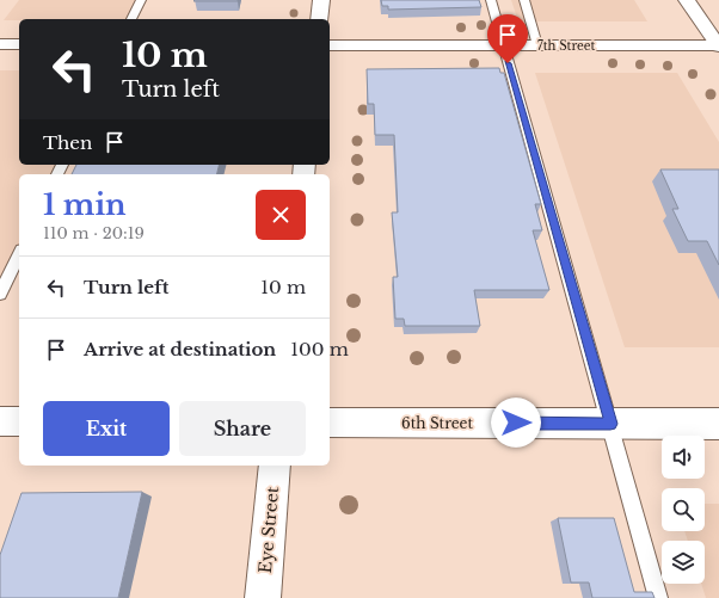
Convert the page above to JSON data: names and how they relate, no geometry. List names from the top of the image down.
{
  "streets": {
    "street": ["7th Street", "6th Street", "Eye Street"]
  },
  "page": {
    "turn": ["10 m", "Turn left"],
    "then": "Then",
    "heading": ["1 min", "110 m · 20:19"],
    "list": [
      {
        "name": "Turn left",
        "value": "10 m"
      },
      {
        "name": "Arrive at destination",
        "value": "100 m"
      }
    ],
    "buttons": ["Exit", "Share"]
  }
}
